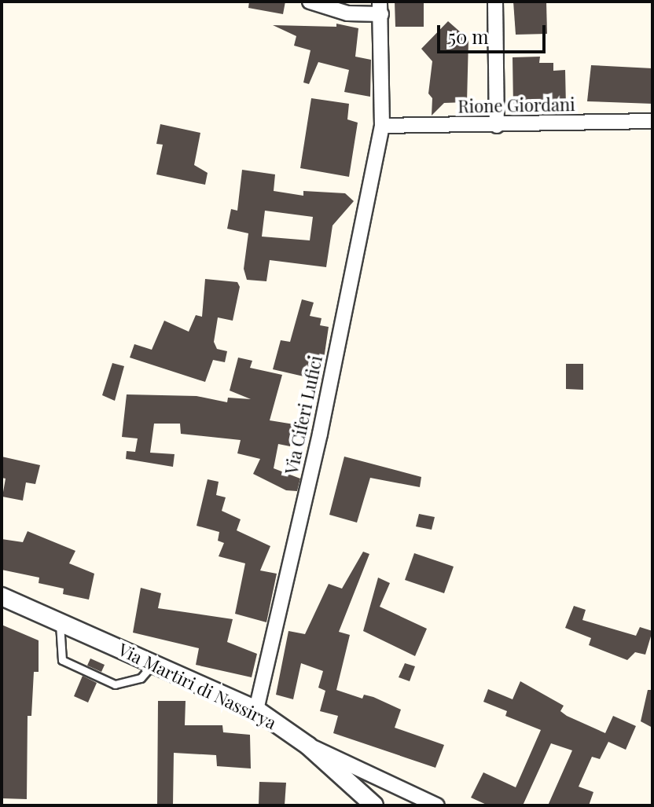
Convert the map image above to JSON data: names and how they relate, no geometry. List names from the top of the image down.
{
  "streets": {
    "street": ["Rione Giordani", "Via Ciferi Lufici", "Via Martiri di Nassirya"]
  },
  "crossings": [
    ["Rione Giordani", "Via Ciferi Lufici"],
    ["Via Ciferi Lufici", "Via Martiri di Nassirya"]
  ],
  "scale_bar": "50 m"
}
